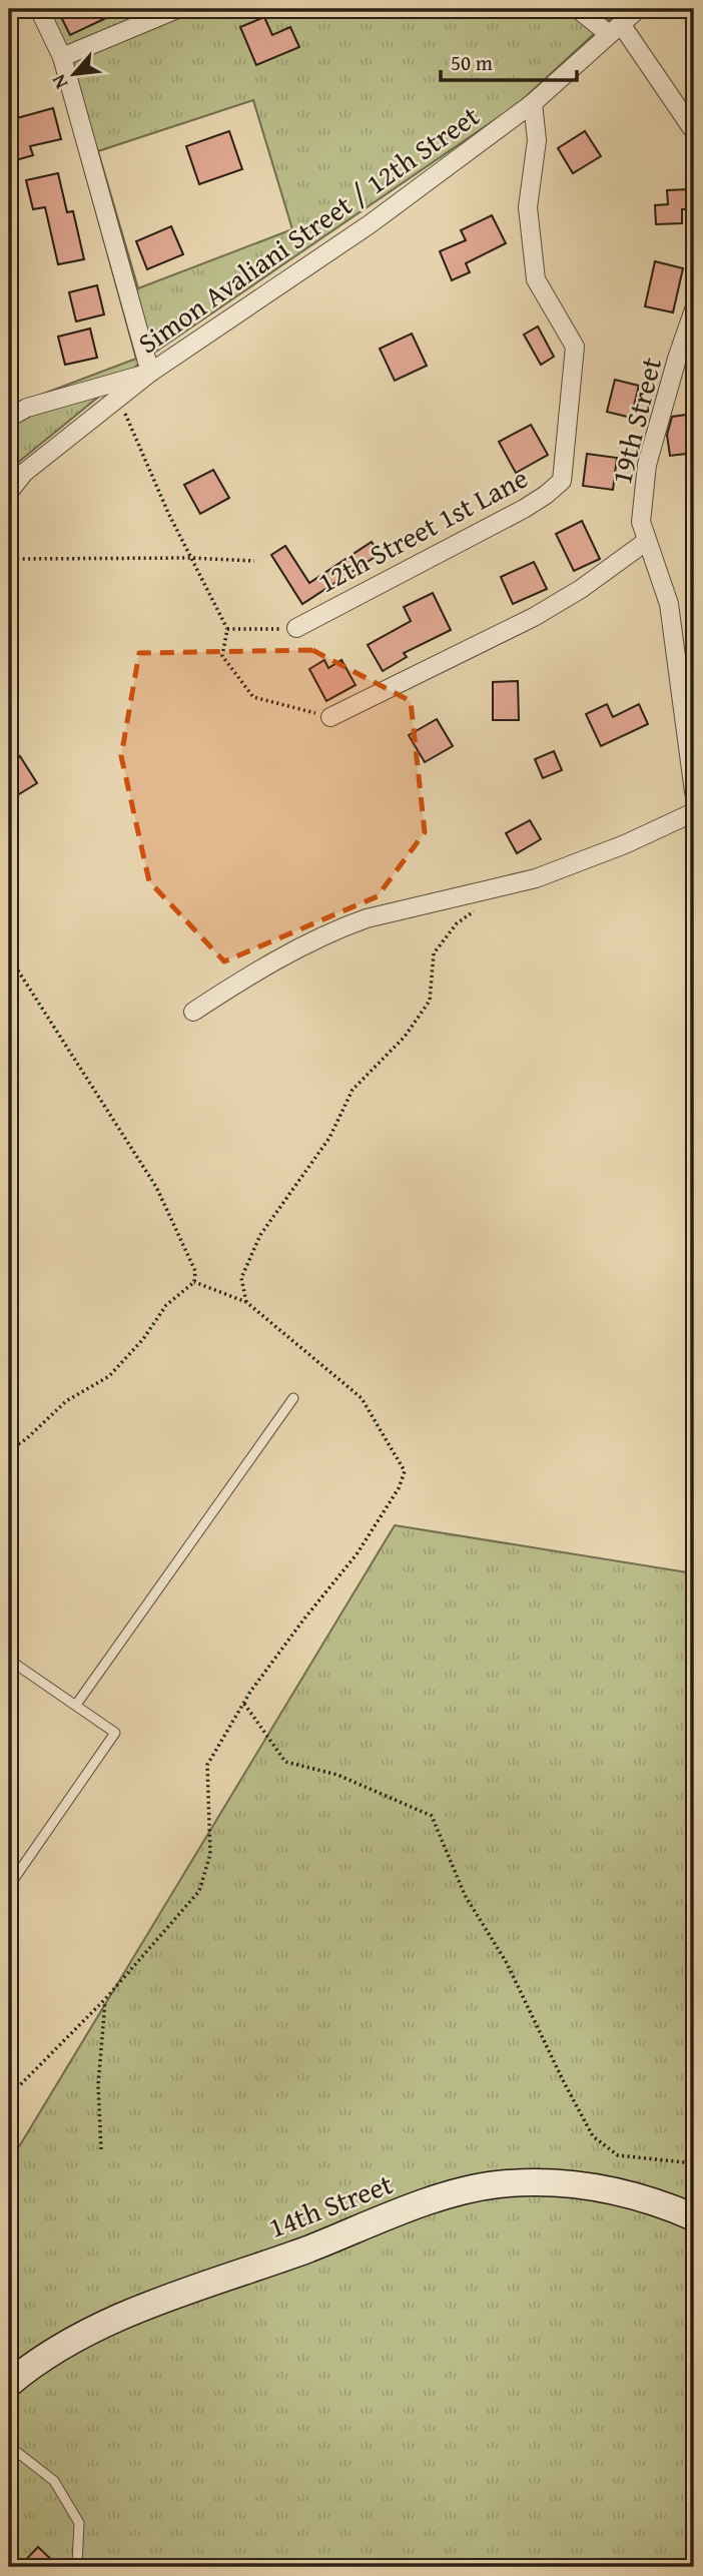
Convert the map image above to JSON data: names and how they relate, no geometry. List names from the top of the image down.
{
  "streets": {
    "street": [
      "Simon Avaliani Street / 12th Street",
      "19th Street",
      "12th Street 1st Lane",
      "14th Street"
    ]
  },
  "crossings": [
    ["Simon Avaliani Street / 12th Street", "12th Street 1st Lane"]
  ],
  "scale_bar": "50 m",
  "north": "bottom left"
}
